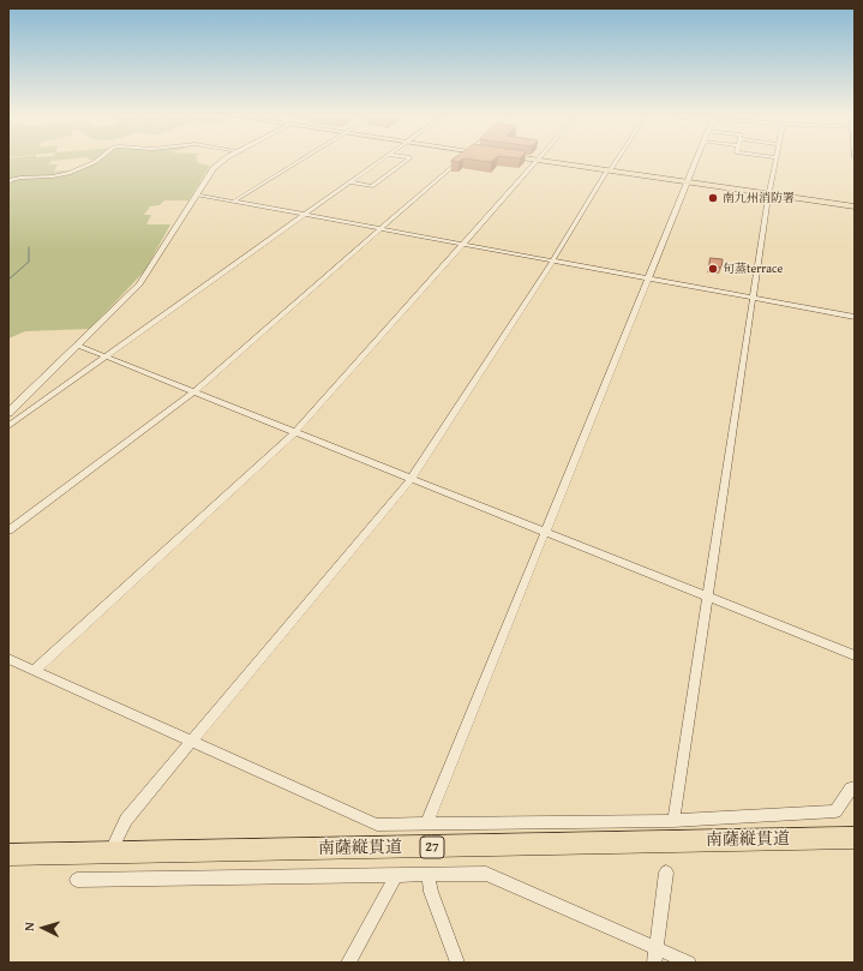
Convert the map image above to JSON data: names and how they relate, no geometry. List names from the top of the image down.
{
  "streets": {
    "main road": ["南薩縦貫道", "27"]
  },
  "places": ["南九州消防署", "旬蒸terrace"],
  "north": "left"
}
